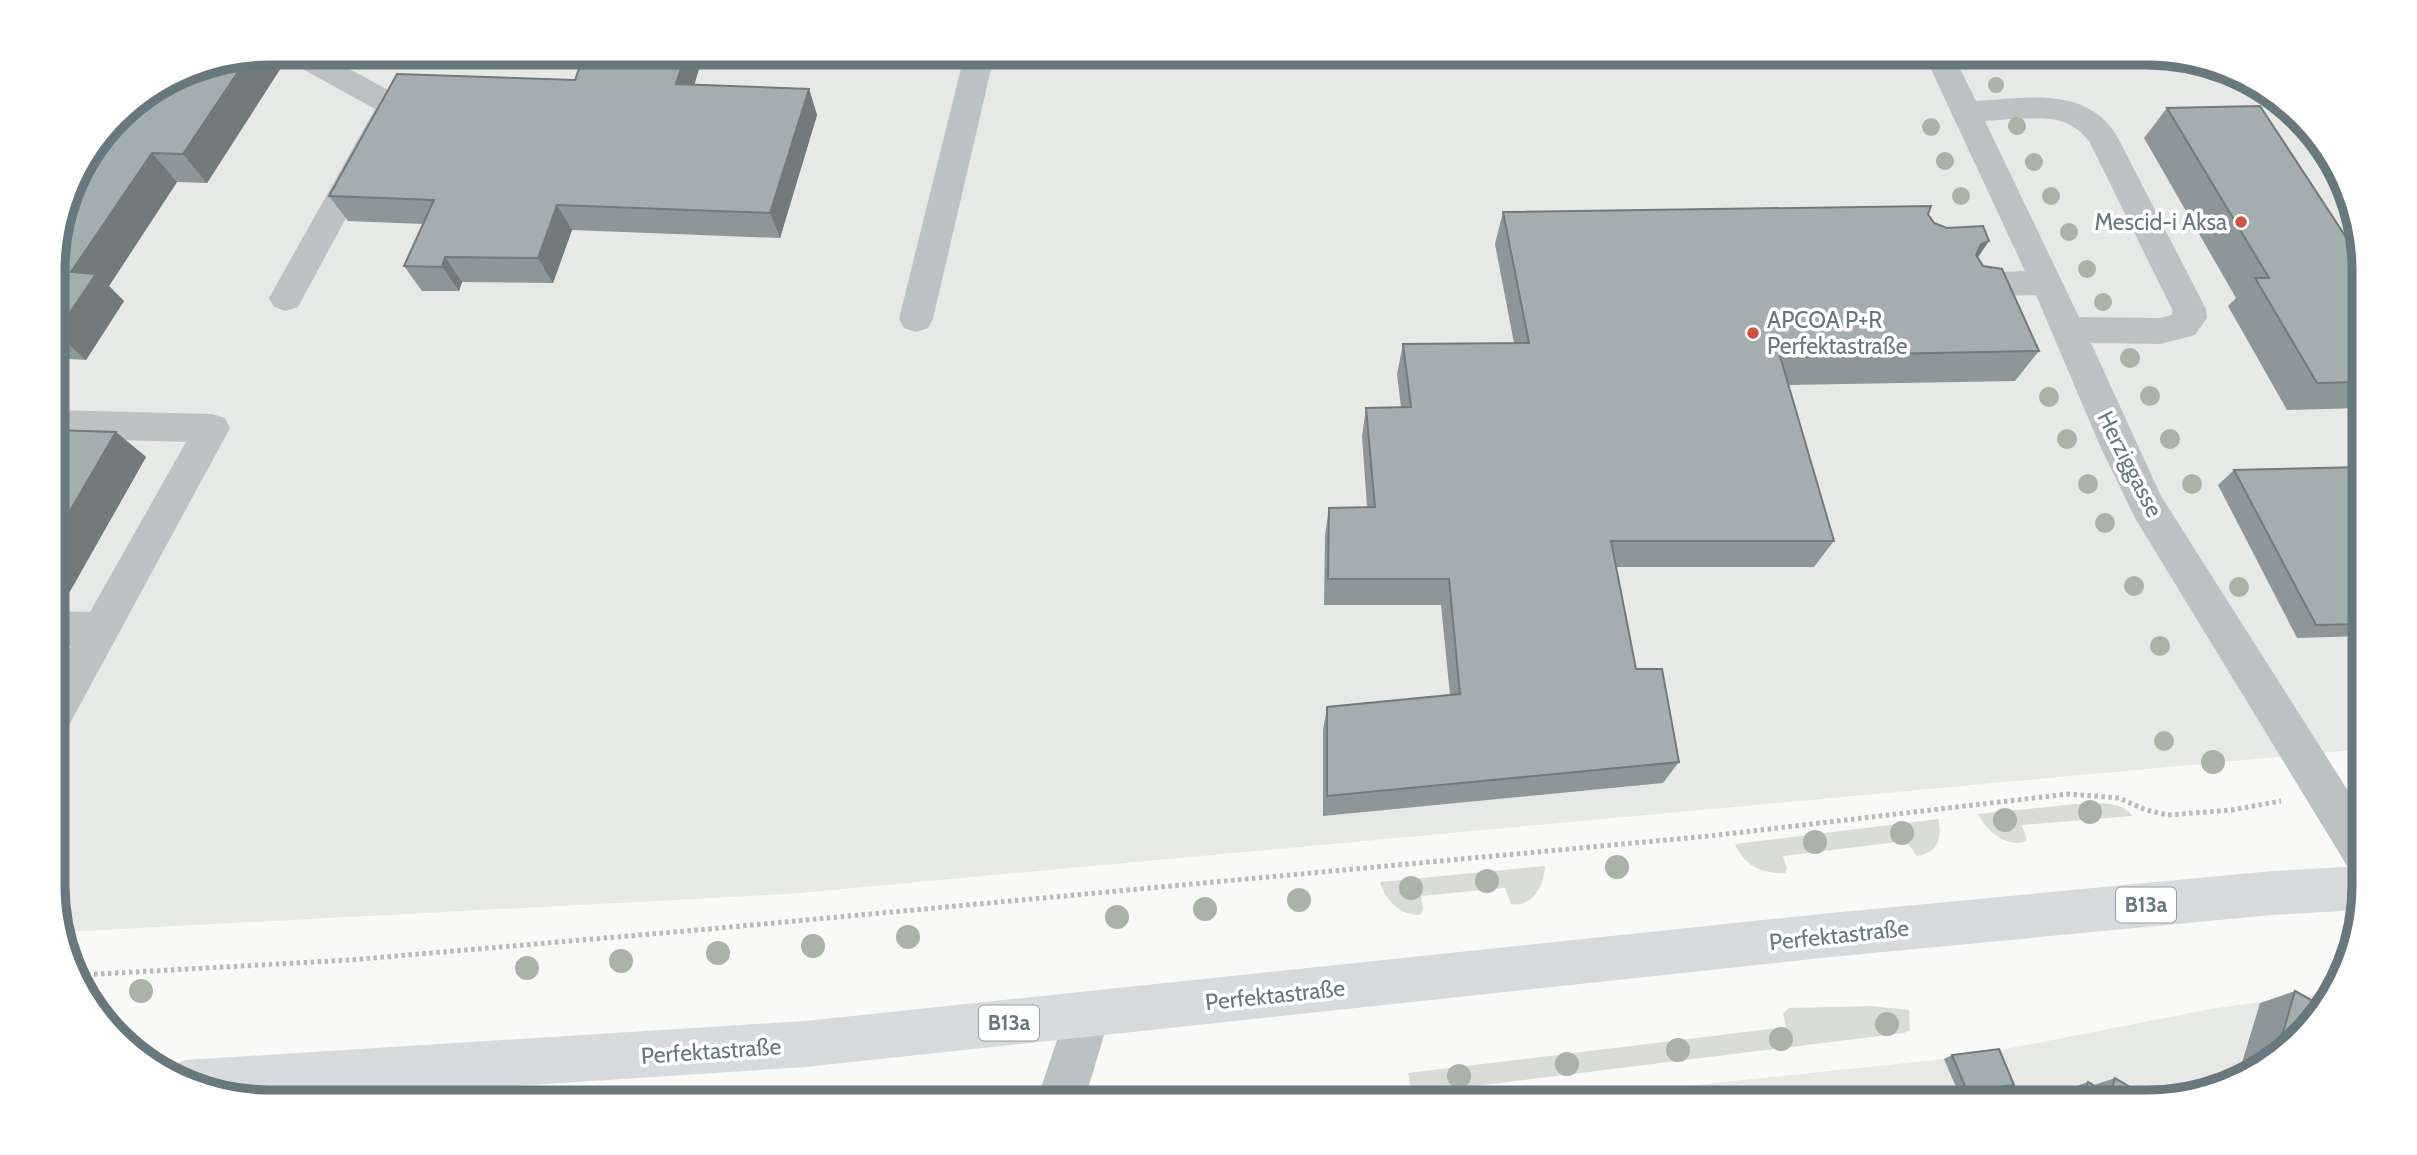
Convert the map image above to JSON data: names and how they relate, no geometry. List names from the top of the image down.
{
  "streets": {
    "main road": ["B13a", "Perfektastraße"],
    "street": ["Herziggasse"]
  },
  "places": ["Mescid-i Aksa", "APCOA P+R Perfektastraße"]
}
